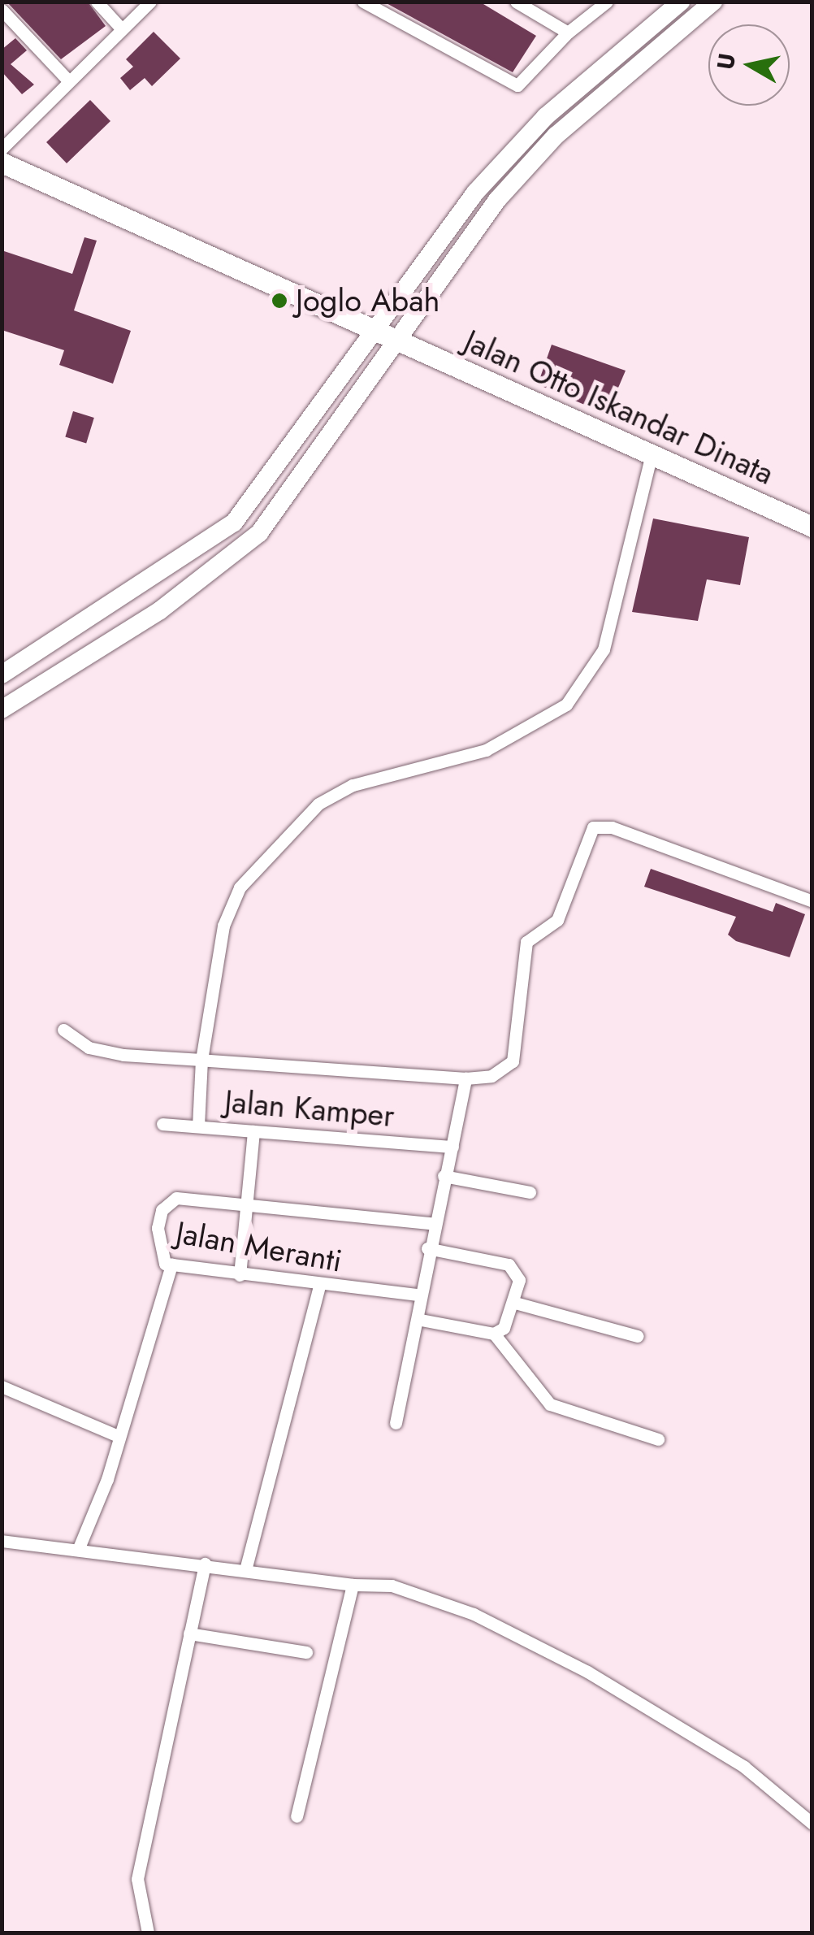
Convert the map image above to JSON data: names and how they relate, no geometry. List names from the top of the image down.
{
  "streets": {
    "main road": ["Jalan Otto Iskandar Dinata"],
    "street": ["Jalan Kamper", "Jalan Meranti"]
  },
  "places": ["Joglo Abah"],
  "north": "left"
}
